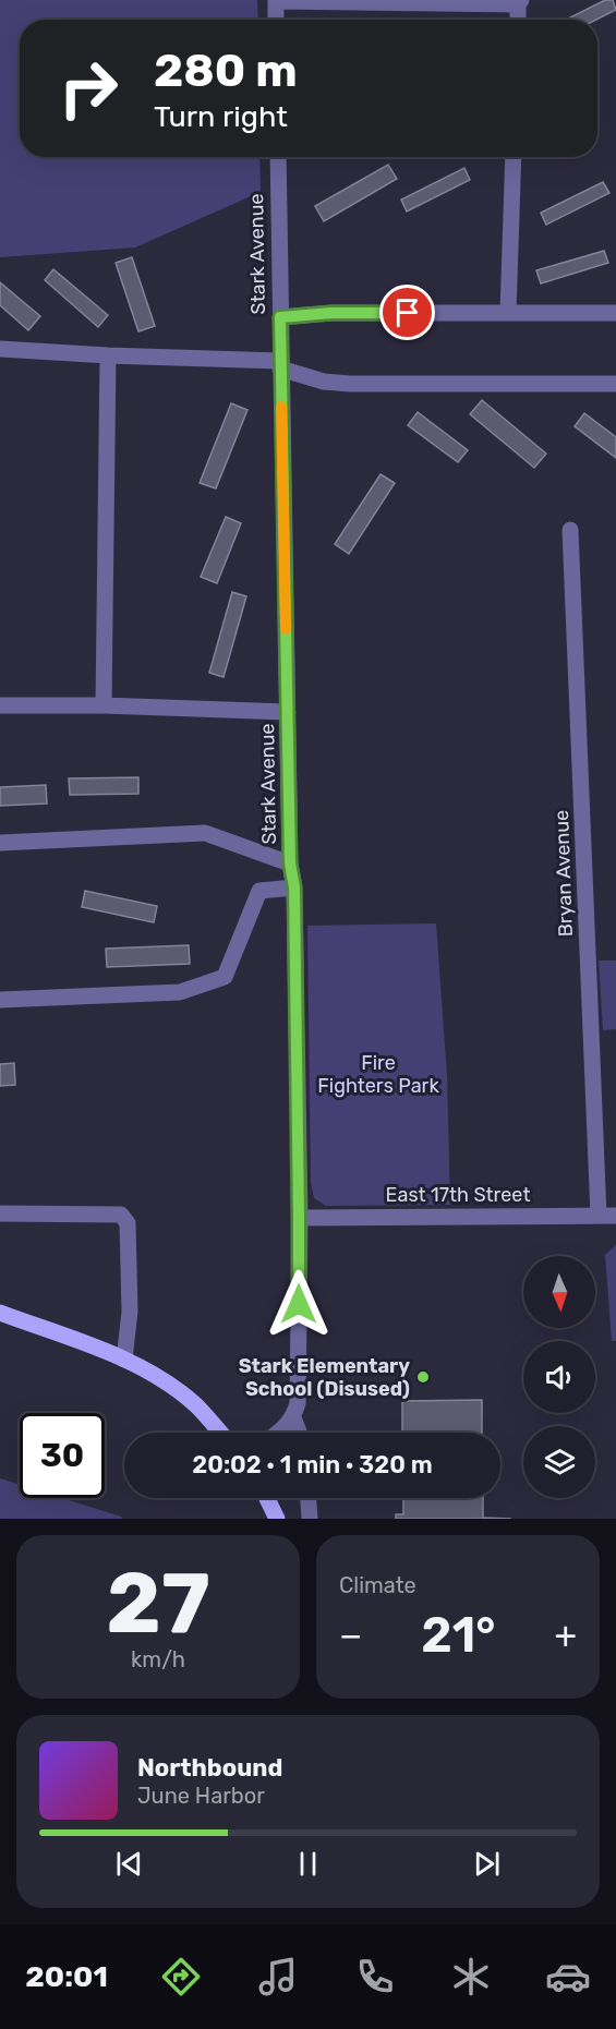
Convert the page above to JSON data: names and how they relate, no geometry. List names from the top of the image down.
{
  "streets": {
    "street": ["Stark Avenue", "Bryan Avenue", "East 17th Street"]
  },
  "crossings": [
    ["Stark Avenue", "East 17th Street"],
    ["Bryan Avenue", "East 17th Street"]
  ],
  "parks": ["Fire Fighters Park"],
  "places": ["Stark Elementary School (Disused)"],
  "north": "bottom",
  "page": {
    "turn": ["280 m", "Turn right"],
    "limit": "30",
    "trip": "20:02 · 1 min · 320 m",
    "tile": [
      ["27", "km/h"],
      "Climate"
    ],
    "heat": ["−", "21°", "+"],
    "song": ["Northbound", "June Harbor"],
    "tabs": "20:01"
  }
}
